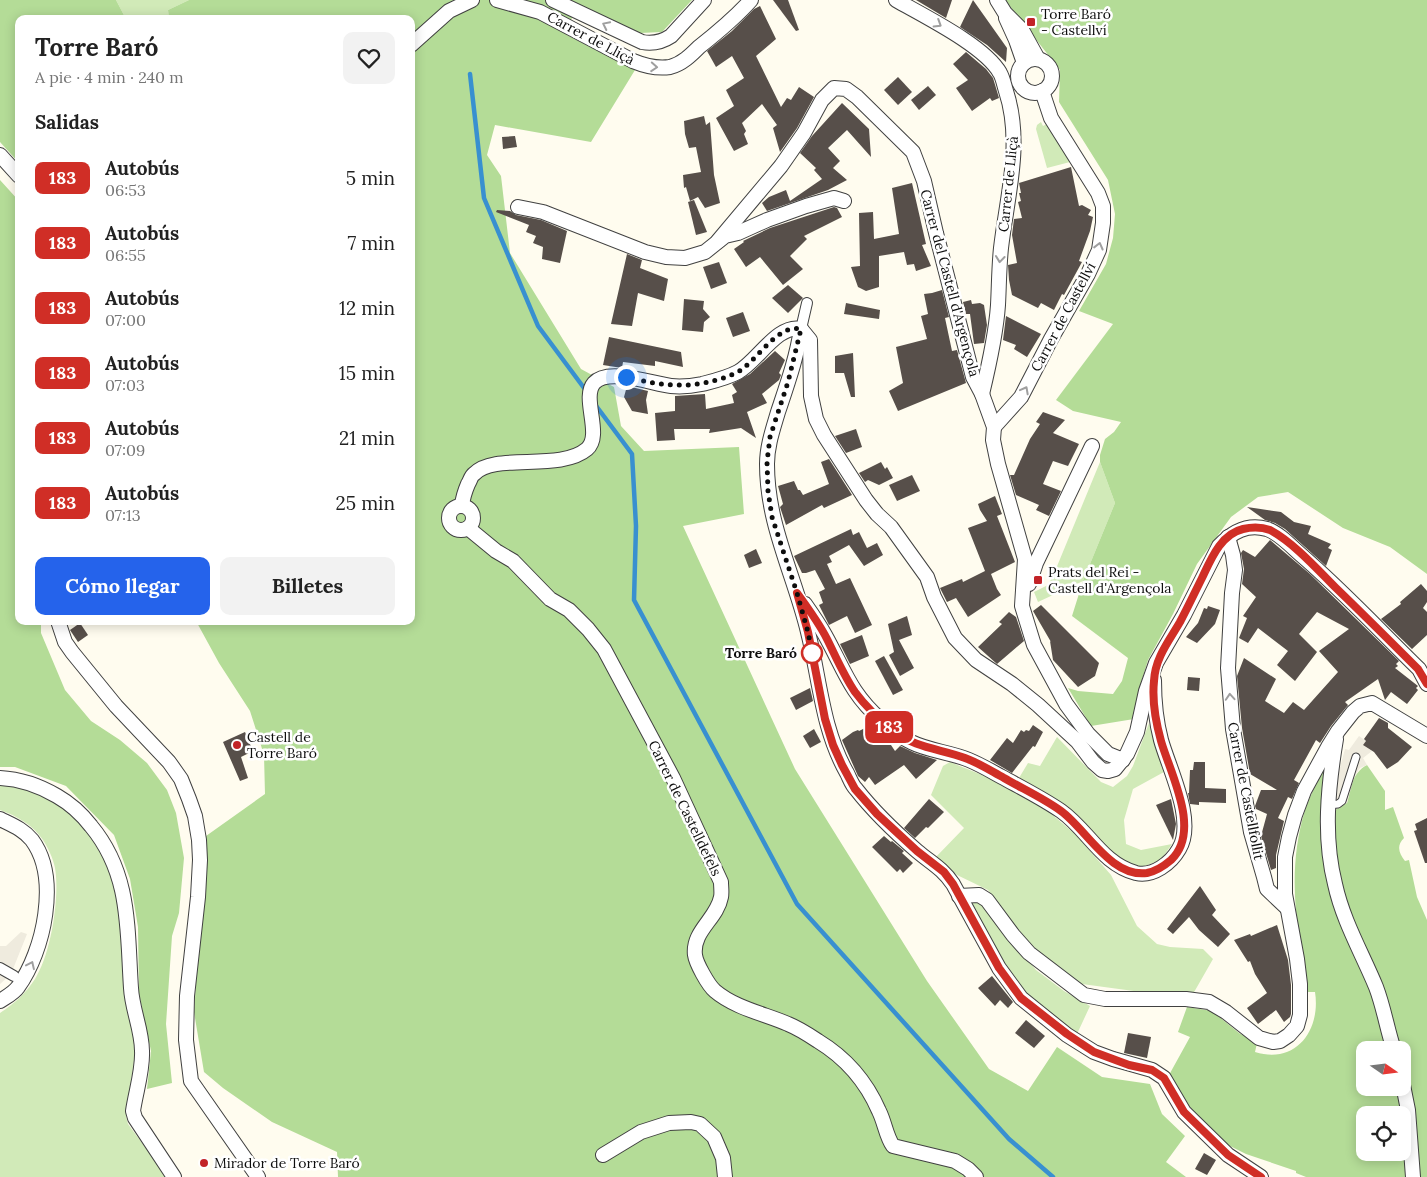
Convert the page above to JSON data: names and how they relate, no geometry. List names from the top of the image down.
{
  "streets": {
    "street": [
      "Carrer de Lliçà",
      "Carrer del Castell d'Argençola",
      "Carrer de Castellví",
      "Carrer de Castellfollit",
      "Carrer de Castelldefels"
    ]
  },
  "crossings": [
    ["Carrer de Lliçà", "Carrer del Castell d'Argençola"],
    ["Carrer del Castell d'Argençola", "Carrer de Castellví"]
  ],
  "one_way": ["Carrer de Castellví"],
  "places": {
    "transit": ["Torre Baró - Castellví", "Prats del Rei - Castell d'Argençola"],
    "other": ["Torre Baró", "Castell de Torre Baró", "Mirador de Torre Baró"]
  },
  "lines": ["bus line 183"],
  "north": "right",
  "page": {
    "on_map": "183",
    "heading": [
      ["Torre Baró", "A pie · 4 min · 240 m"],
      "Salidas"
    ],
    "list": [
      {
        "mark": "183",
        "name": "Autobús",
        "note": "06:53",
        "value": "5 min"
      },
      {
        "mark": "183",
        "name": "Autobús",
        "note": "06:55",
        "value": "7 min"
      },
      {
        "mark": "183",
        "name": "Autobús",
        "note": "07:00",
        "value": "12 min"
      },
      {
        "mark": "183",
        "name": "Autobús",
        "note": "07:03",
        "value": "15 min"
      },
      {
        "mark": "183",
        "name": "Autobús",
        "note": "07:09",
        "value": "21 min"
      },
      {
        "mark": "183",
        "name": "Autobús",
        "note": "07:13",
        "value": "25 min"
      }
    ],
    "buttons": ["Cómo llegar", "Billetes"]
  }
}
